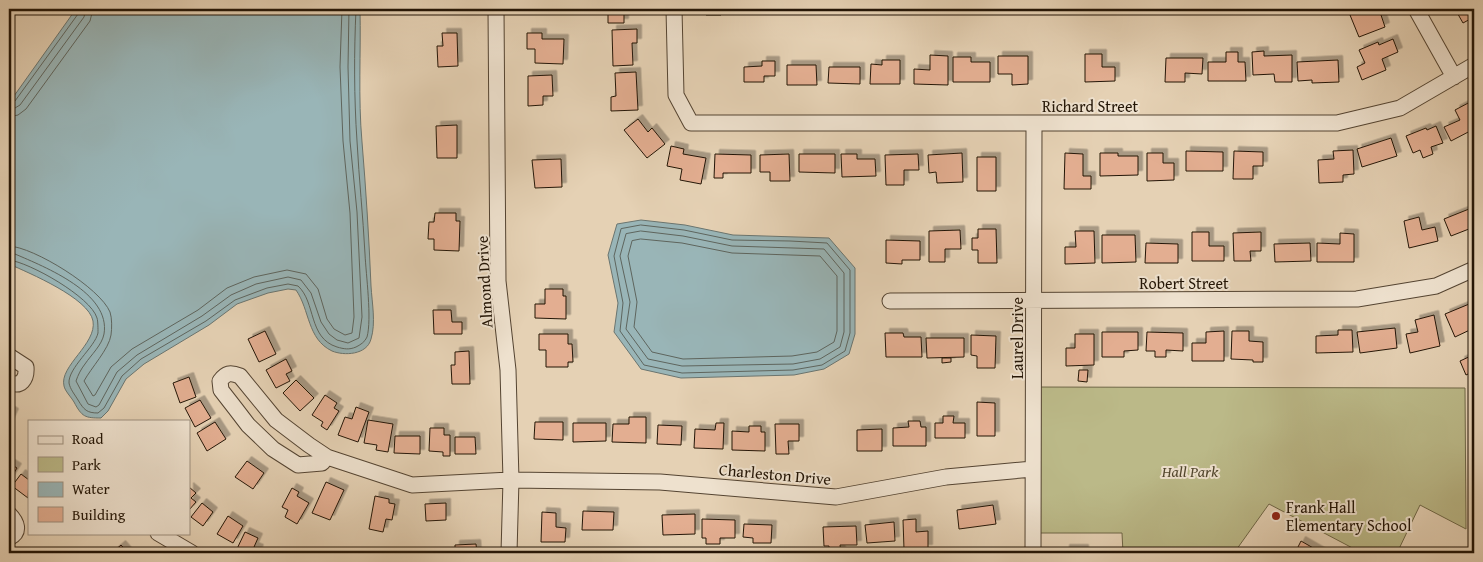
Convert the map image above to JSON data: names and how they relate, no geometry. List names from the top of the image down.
{
  "streets": {
    "street": [
      "Richard Street",
      "Almond Drive",
      "Robert Street",
      "Laurel Drive",
      "Charleston Drive"
    ]
  },
  "crossings": [
    ["Richard Street", "Laurel Drive"],
    ["Almond Drive", "Charleston Drive"],
    ["Robert Street", "Laurel Drive"],
    ["Laurel Drive", "Charleston Drive"]
  ],
  "parks": ["Hall Park"],
  "places": ["Frank Hall Elementary School"],
  "legend": [
    "Road",
    "Park",
    "Water",
    "Building"
  ]
}
